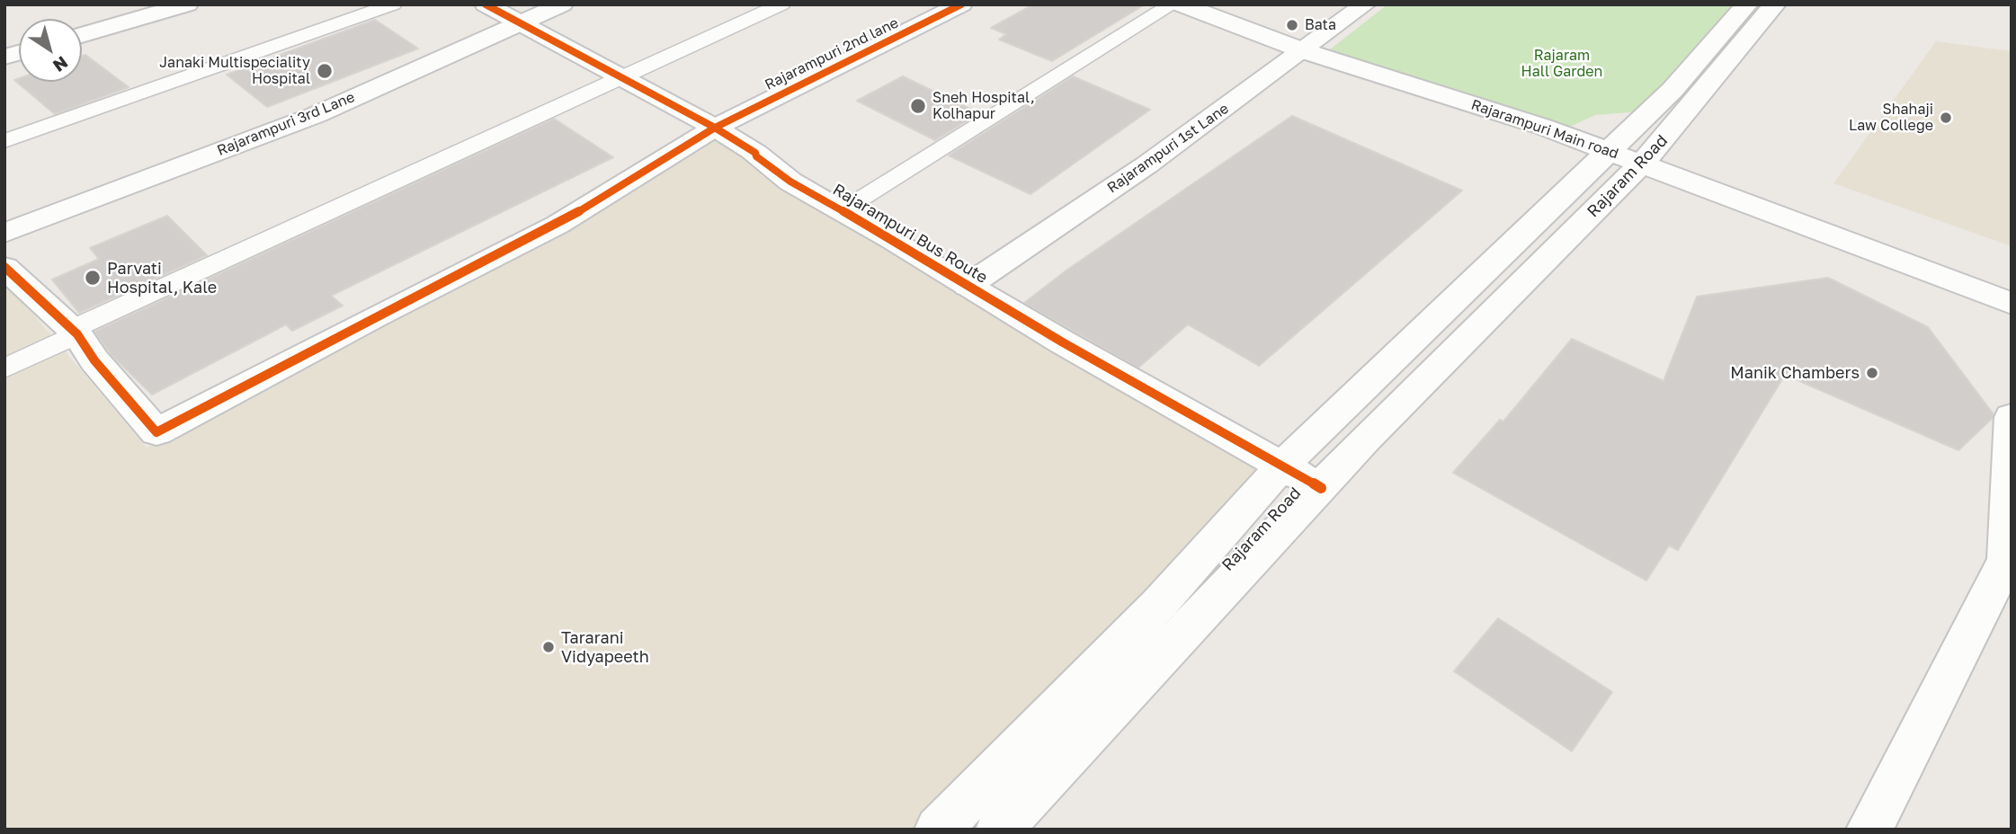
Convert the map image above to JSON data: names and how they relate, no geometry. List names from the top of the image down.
{
  "streets": {
    "street": [
      "Rajarampuri 2nd lane",
      "Rajarampuri 3rd Lane",
      "Rajarampuri Main road",
      "Rajarampuri 1st Lane",
      "Rajaram Road",
      "Rajarampuri Bus Route"
    ]
  },
  "crossings": [
    ["Rajarampuri 2nd lane", "Rajarampuri Bus Route"],
    ["Rajarampuri 3rd Lane", "Rajarampuri Bus Route"],
    ["Rajarampuri Main road", "Rajarampuri 1st Lane"],
    ["Rajarampuri Main road", "Rajaram Road"],
    ["Rajarampuri 1st Lane", "Rajarampuri Bus Route"],
    ["Rajaram Road", "Rajarampuri Bus Route"]
  ],
  "parks": ["Rajaram Hall Garden"],
  "places": [
    "Bata",
    "Janaki Multispeciality Hospital",
    "Sneh Hospital, Kolhapur",
    "Shahaji Law College",
    "Parvati Hospital, Kale",
    "Manik Chambers",
    "Tararani Vidyapeeth"
  ],
  "north": "bottom right"
}
